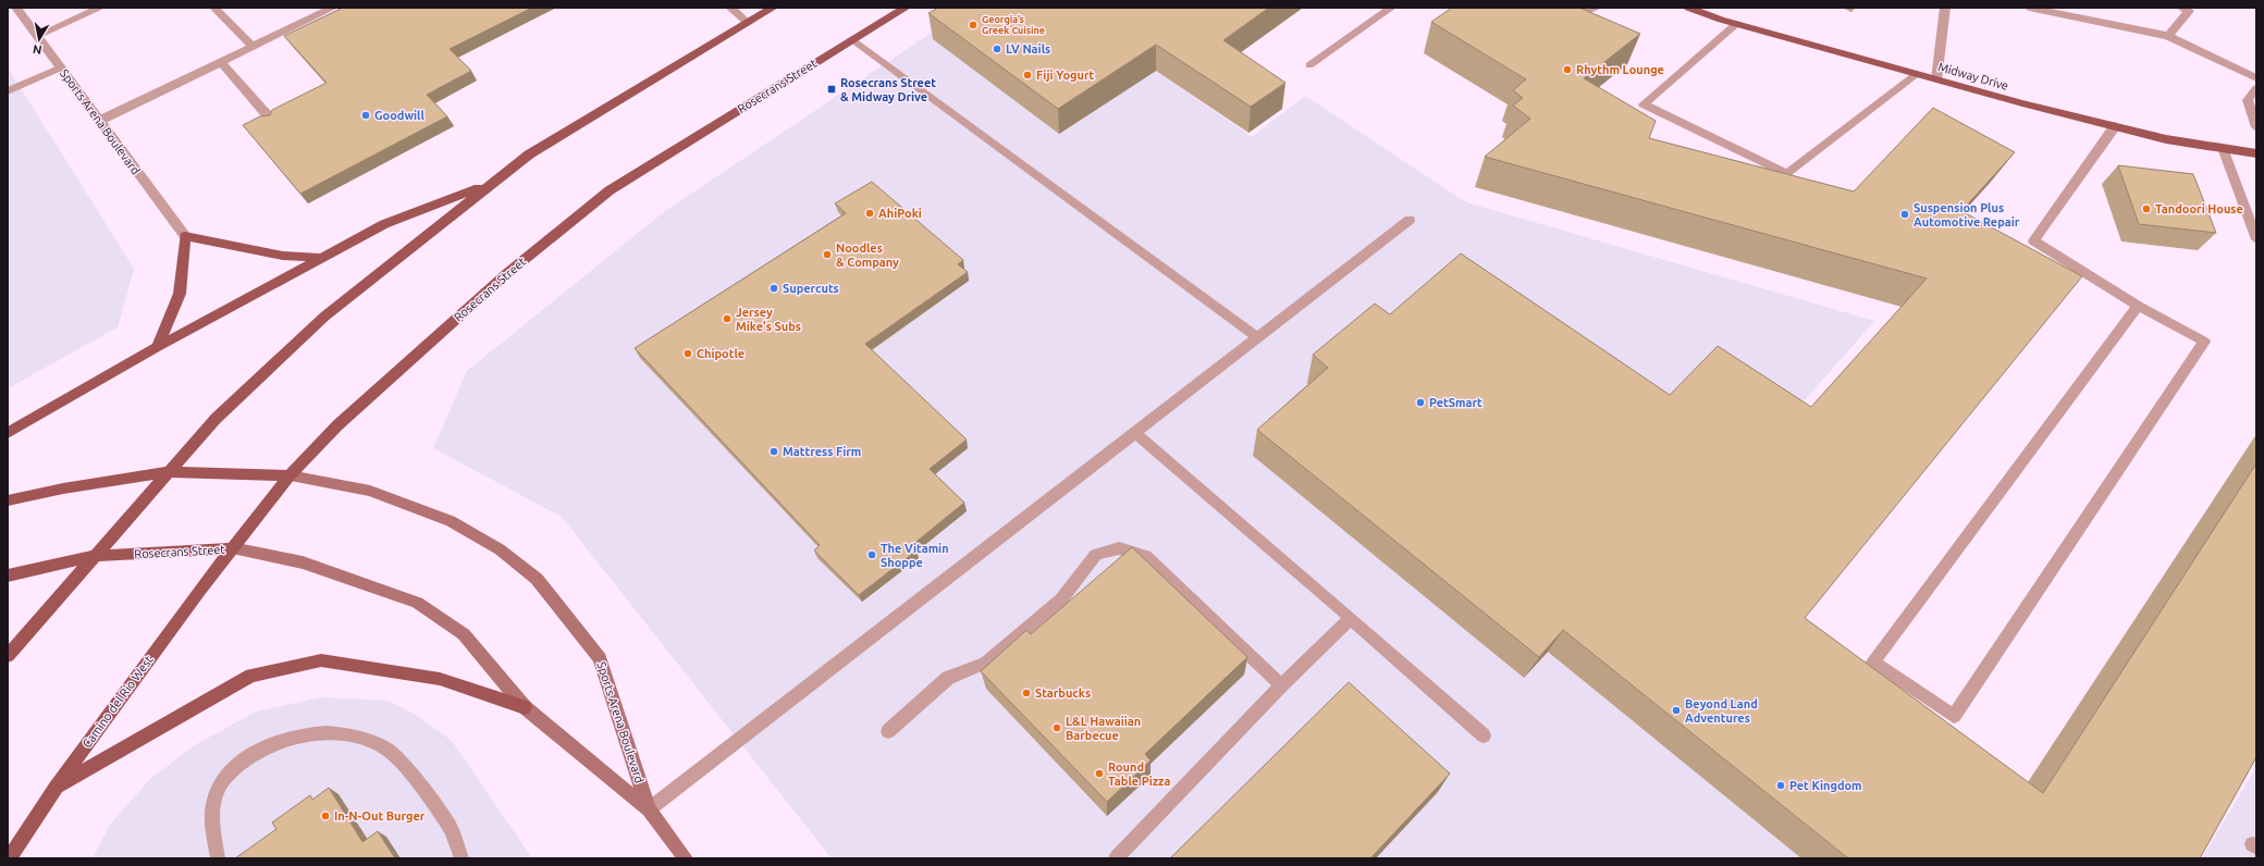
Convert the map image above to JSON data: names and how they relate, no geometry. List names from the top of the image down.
{
  "streets": {
    "main road": [
      "Midway Drive",
      "Rosecrans Street",
      "Sports Arena Boulevard",
      "Camino del Rio West"
    ]
  },
  "crossings": [
    ["Rosecrans Street", "Sports Arena Boulevard"],
    ["Rosecrans Street", "Camino del Rio West"],
    ["Sports Arena Boulevard", "Camino del Rio West"]
  ],
  "places": {
    "other": [
      "Georgia’s Greek Cuisine",
      "LV Nails",
      "Rhythm Lounge",
      "Fiji Yogurt",
      "Goodwill",
      "Tandoori House",
      "AhiPoki",
      "Suspension Plus Automotive Repair",
      "Noodles & Company",
      "Supercuts",
      "Jersey Mike's Subs",
      "Chipotle",
      "PetSmart",
      "Mattress Firm",
      "The Vitamin Shoppe",
      "Starbucks",
      "Beyond Land Adventures",
      "L&L Hawaiian Barbecue",
      "Round Table Pizza",
      "Pet Kingdom",
      "In-N-Out Burger"
    ],
    "transit": ["Rosecrans Street & Midway Drive"]
  },
  "north": "bottom"
}
